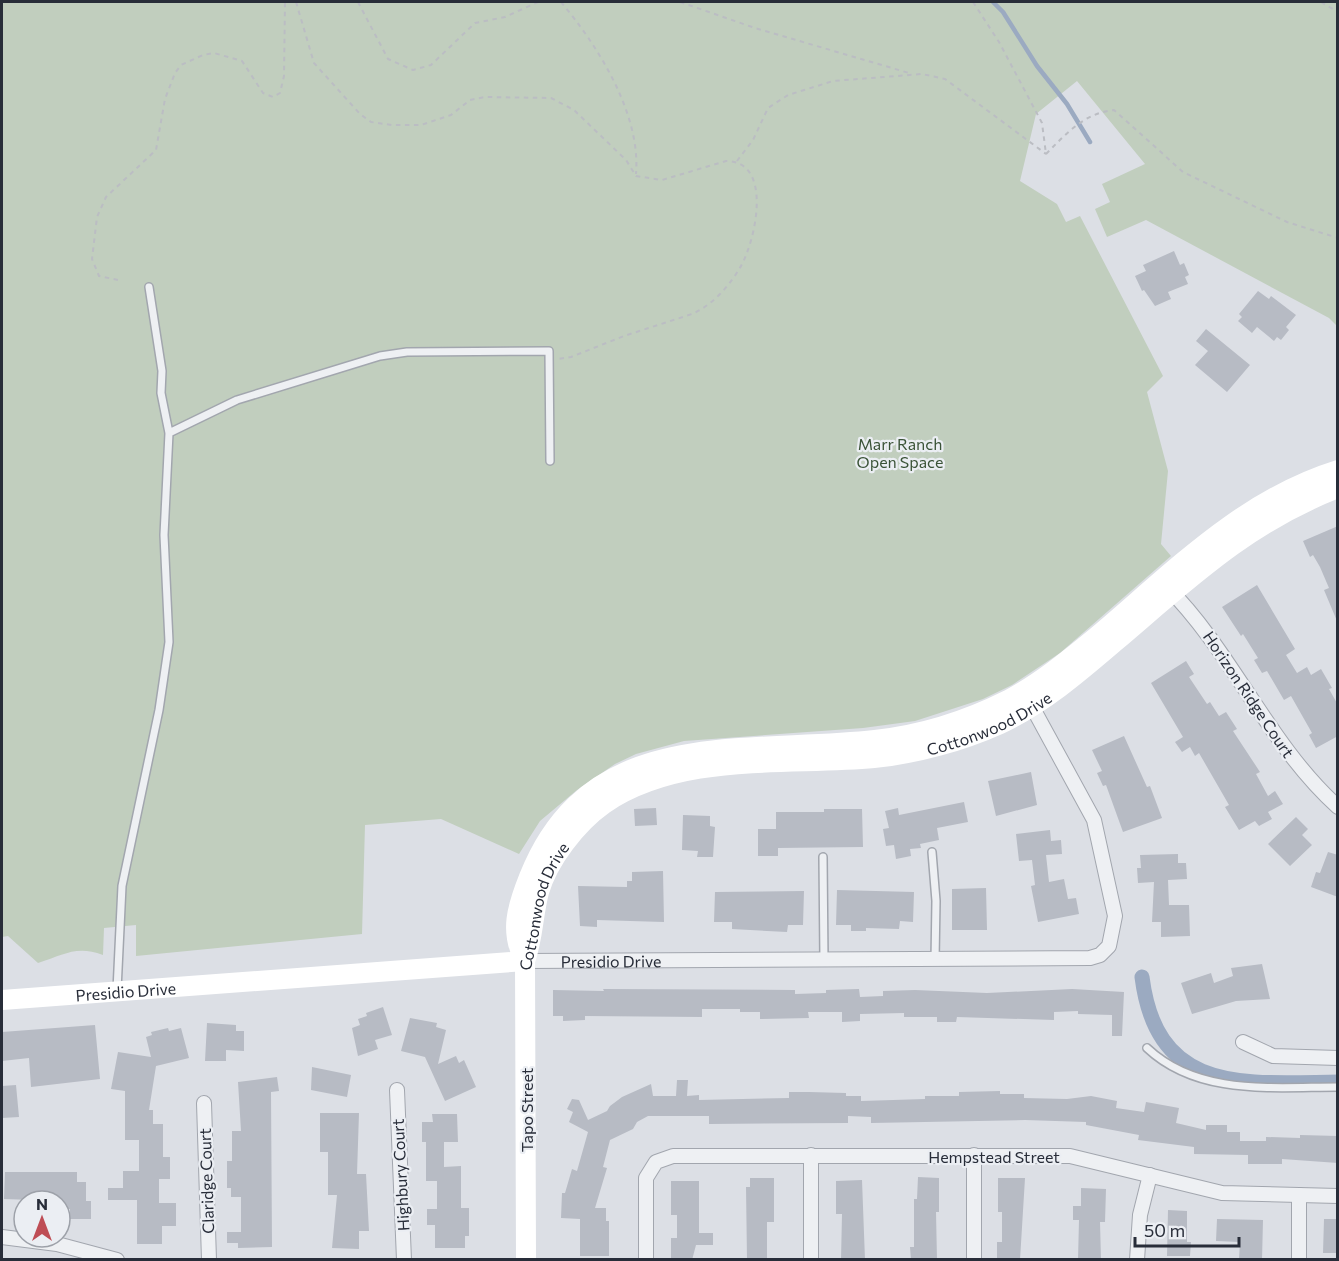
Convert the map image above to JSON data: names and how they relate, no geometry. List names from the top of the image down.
{
  "streets": {
    "street": [
      "Horizon Ridge Court",
      "Cottonwood Drive",
      "Presidio Drive",
      "Tapo Street",
      "Hempstead Street",
      "Highbury Court",
      "Claridge Court"
    ]
  },
  "crossings": [
    ["Horizon Ridge Court", "Cottonwood Drive"],
    ["Cottonwood Drive", "Presidio Drive"],
    ["Cottonwood Drive", "Tapo Street"],
    ["Presidio Drive", "Tapo Street"]
  ],
  "parks": ["Marr Ranch Open Space"],
  "scale_bar": "50 m",
  "north": "top"
}
